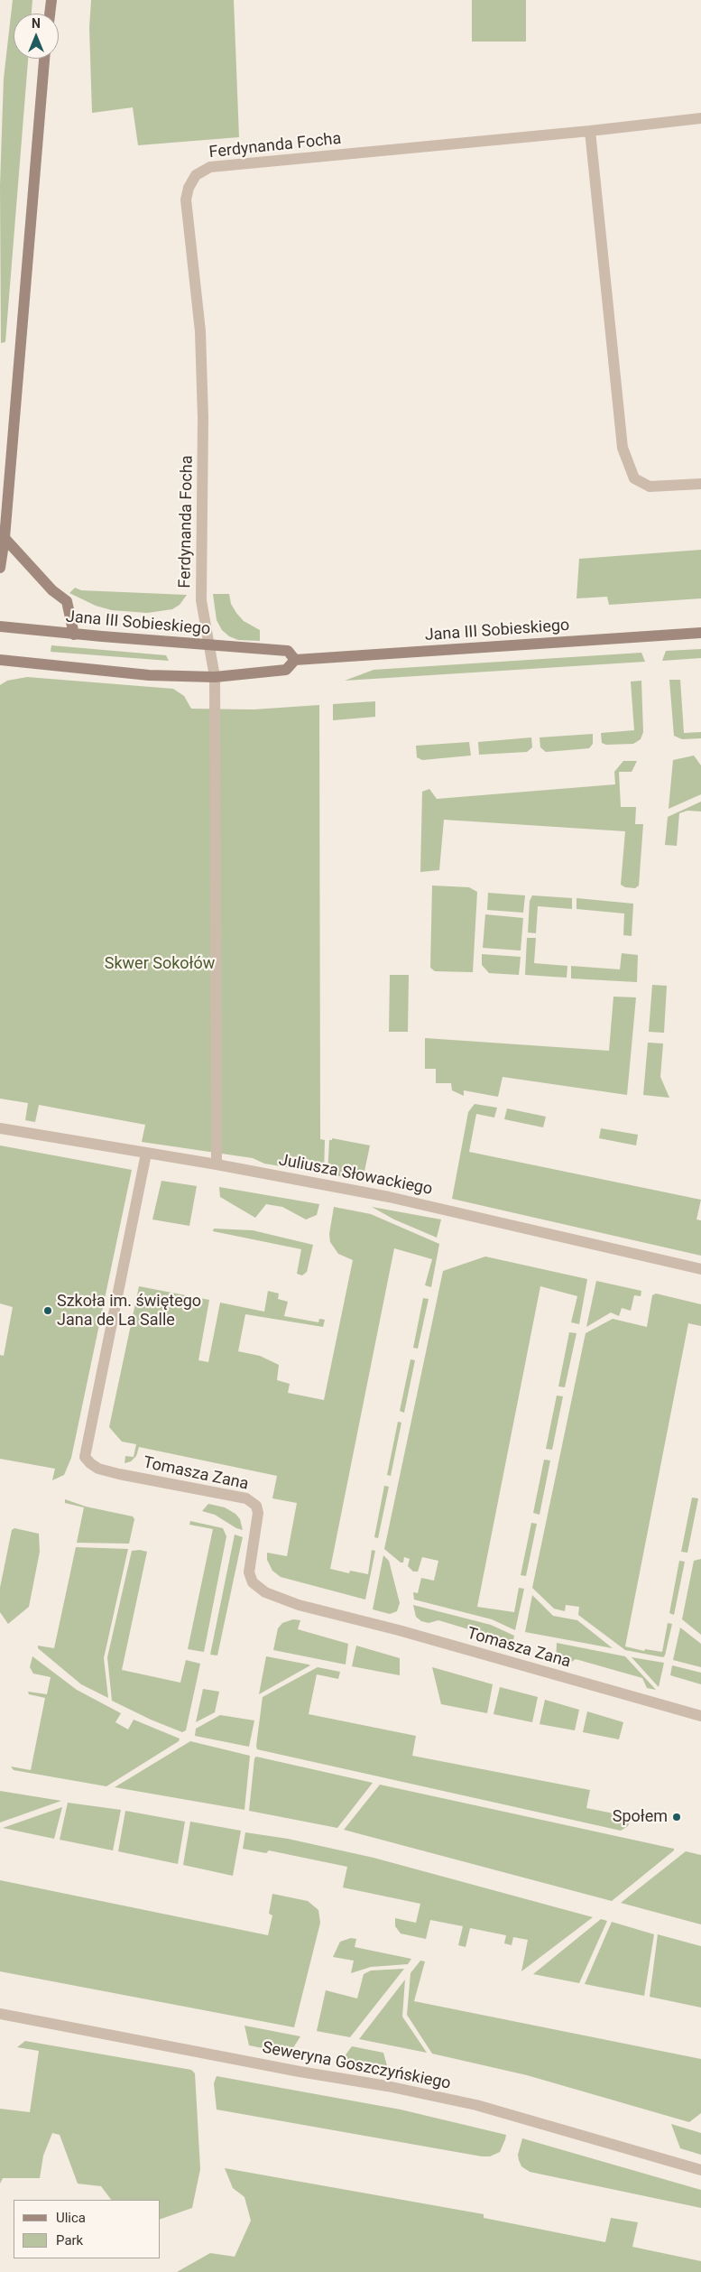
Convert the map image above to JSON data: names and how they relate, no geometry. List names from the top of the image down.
{
  "streets": {
    "street": [
      "Ferdynanda Focha",
      "Jana III Sobieskiego",
      "Juliusza Słowackiego",
      "Tomasza Zana",
      "Seweryna Goszczyńskiego"
    ]
  },
  "crossings": [
    ["Ferdynanda Focha", "Jana III Sobieskiego"],
    ["Ferdynanda Focha", "Juliusza Słowackiego"],
    ["Juliusza Słowackiego", "Tomasza Zana"]
  ],
  "parks": ["Skwer Sokołów"],
  "places": ["Szkoła im. świętego Jana de La Salle", "Społem"],
  "legend": ["Ulica", "Park"],
  "north": "top"
}
